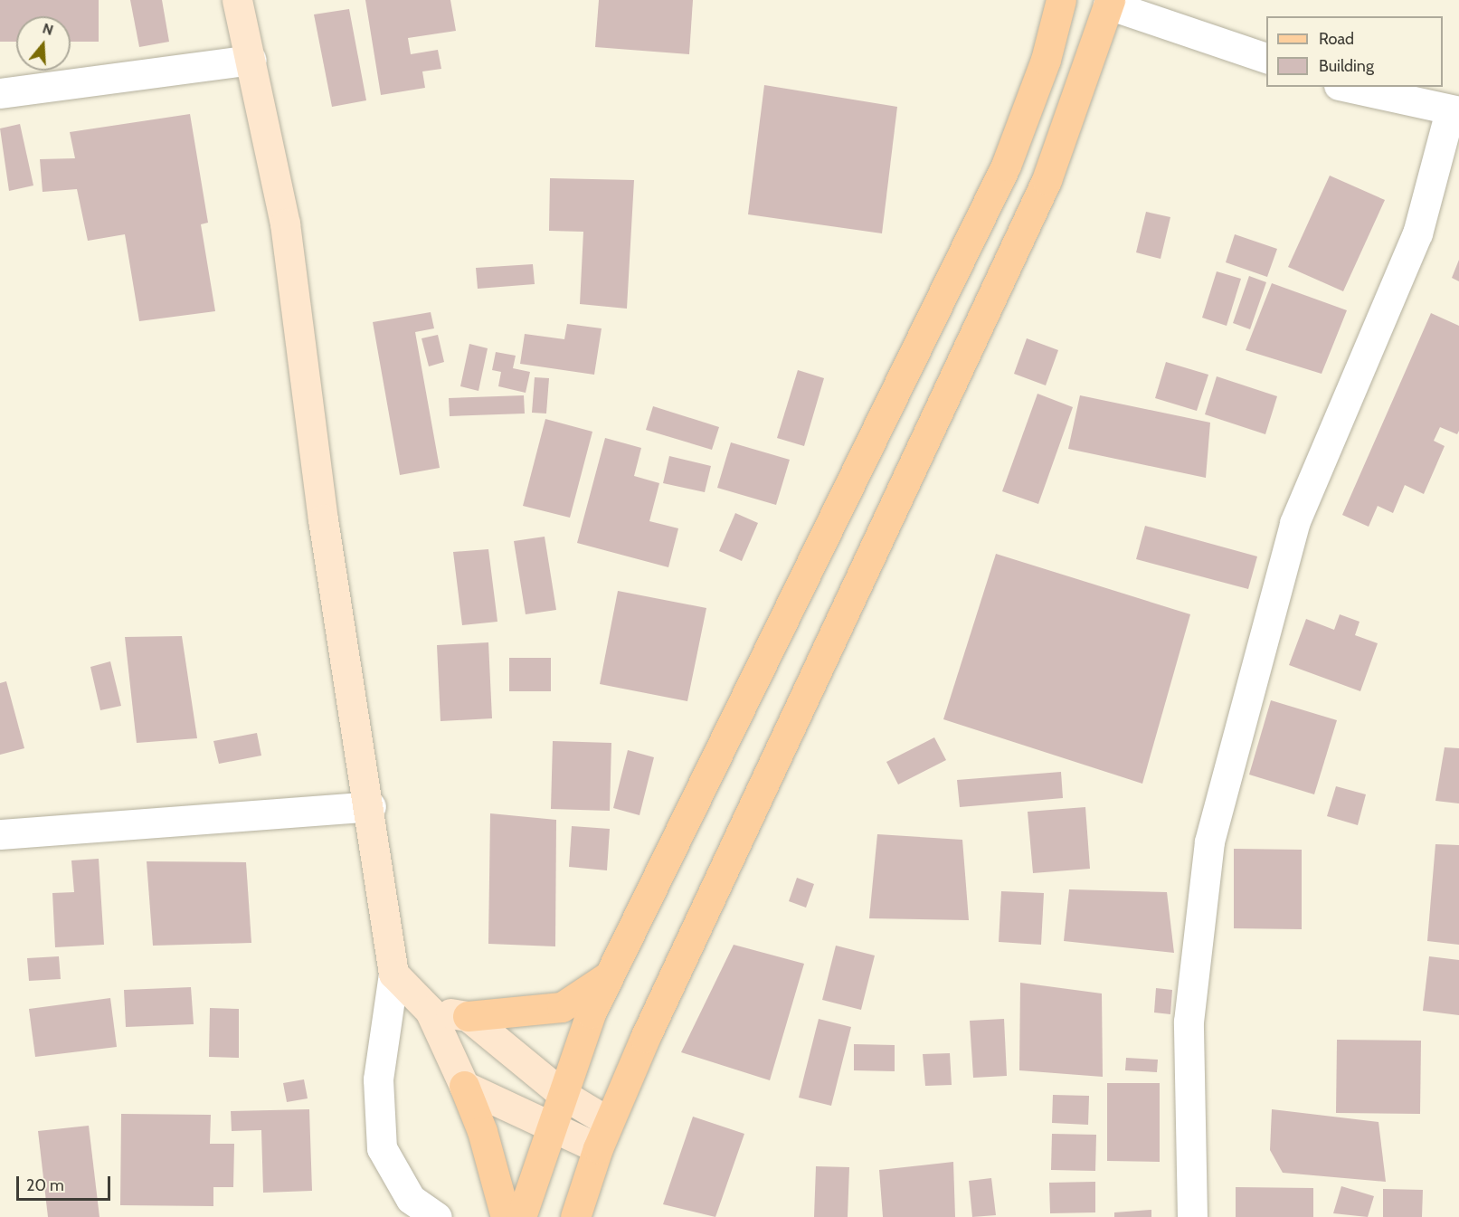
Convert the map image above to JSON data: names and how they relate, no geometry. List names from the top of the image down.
{
  "legend": ["Road", "Building"],
  "scale_bar": "20 m",
  "north": "top"
}
